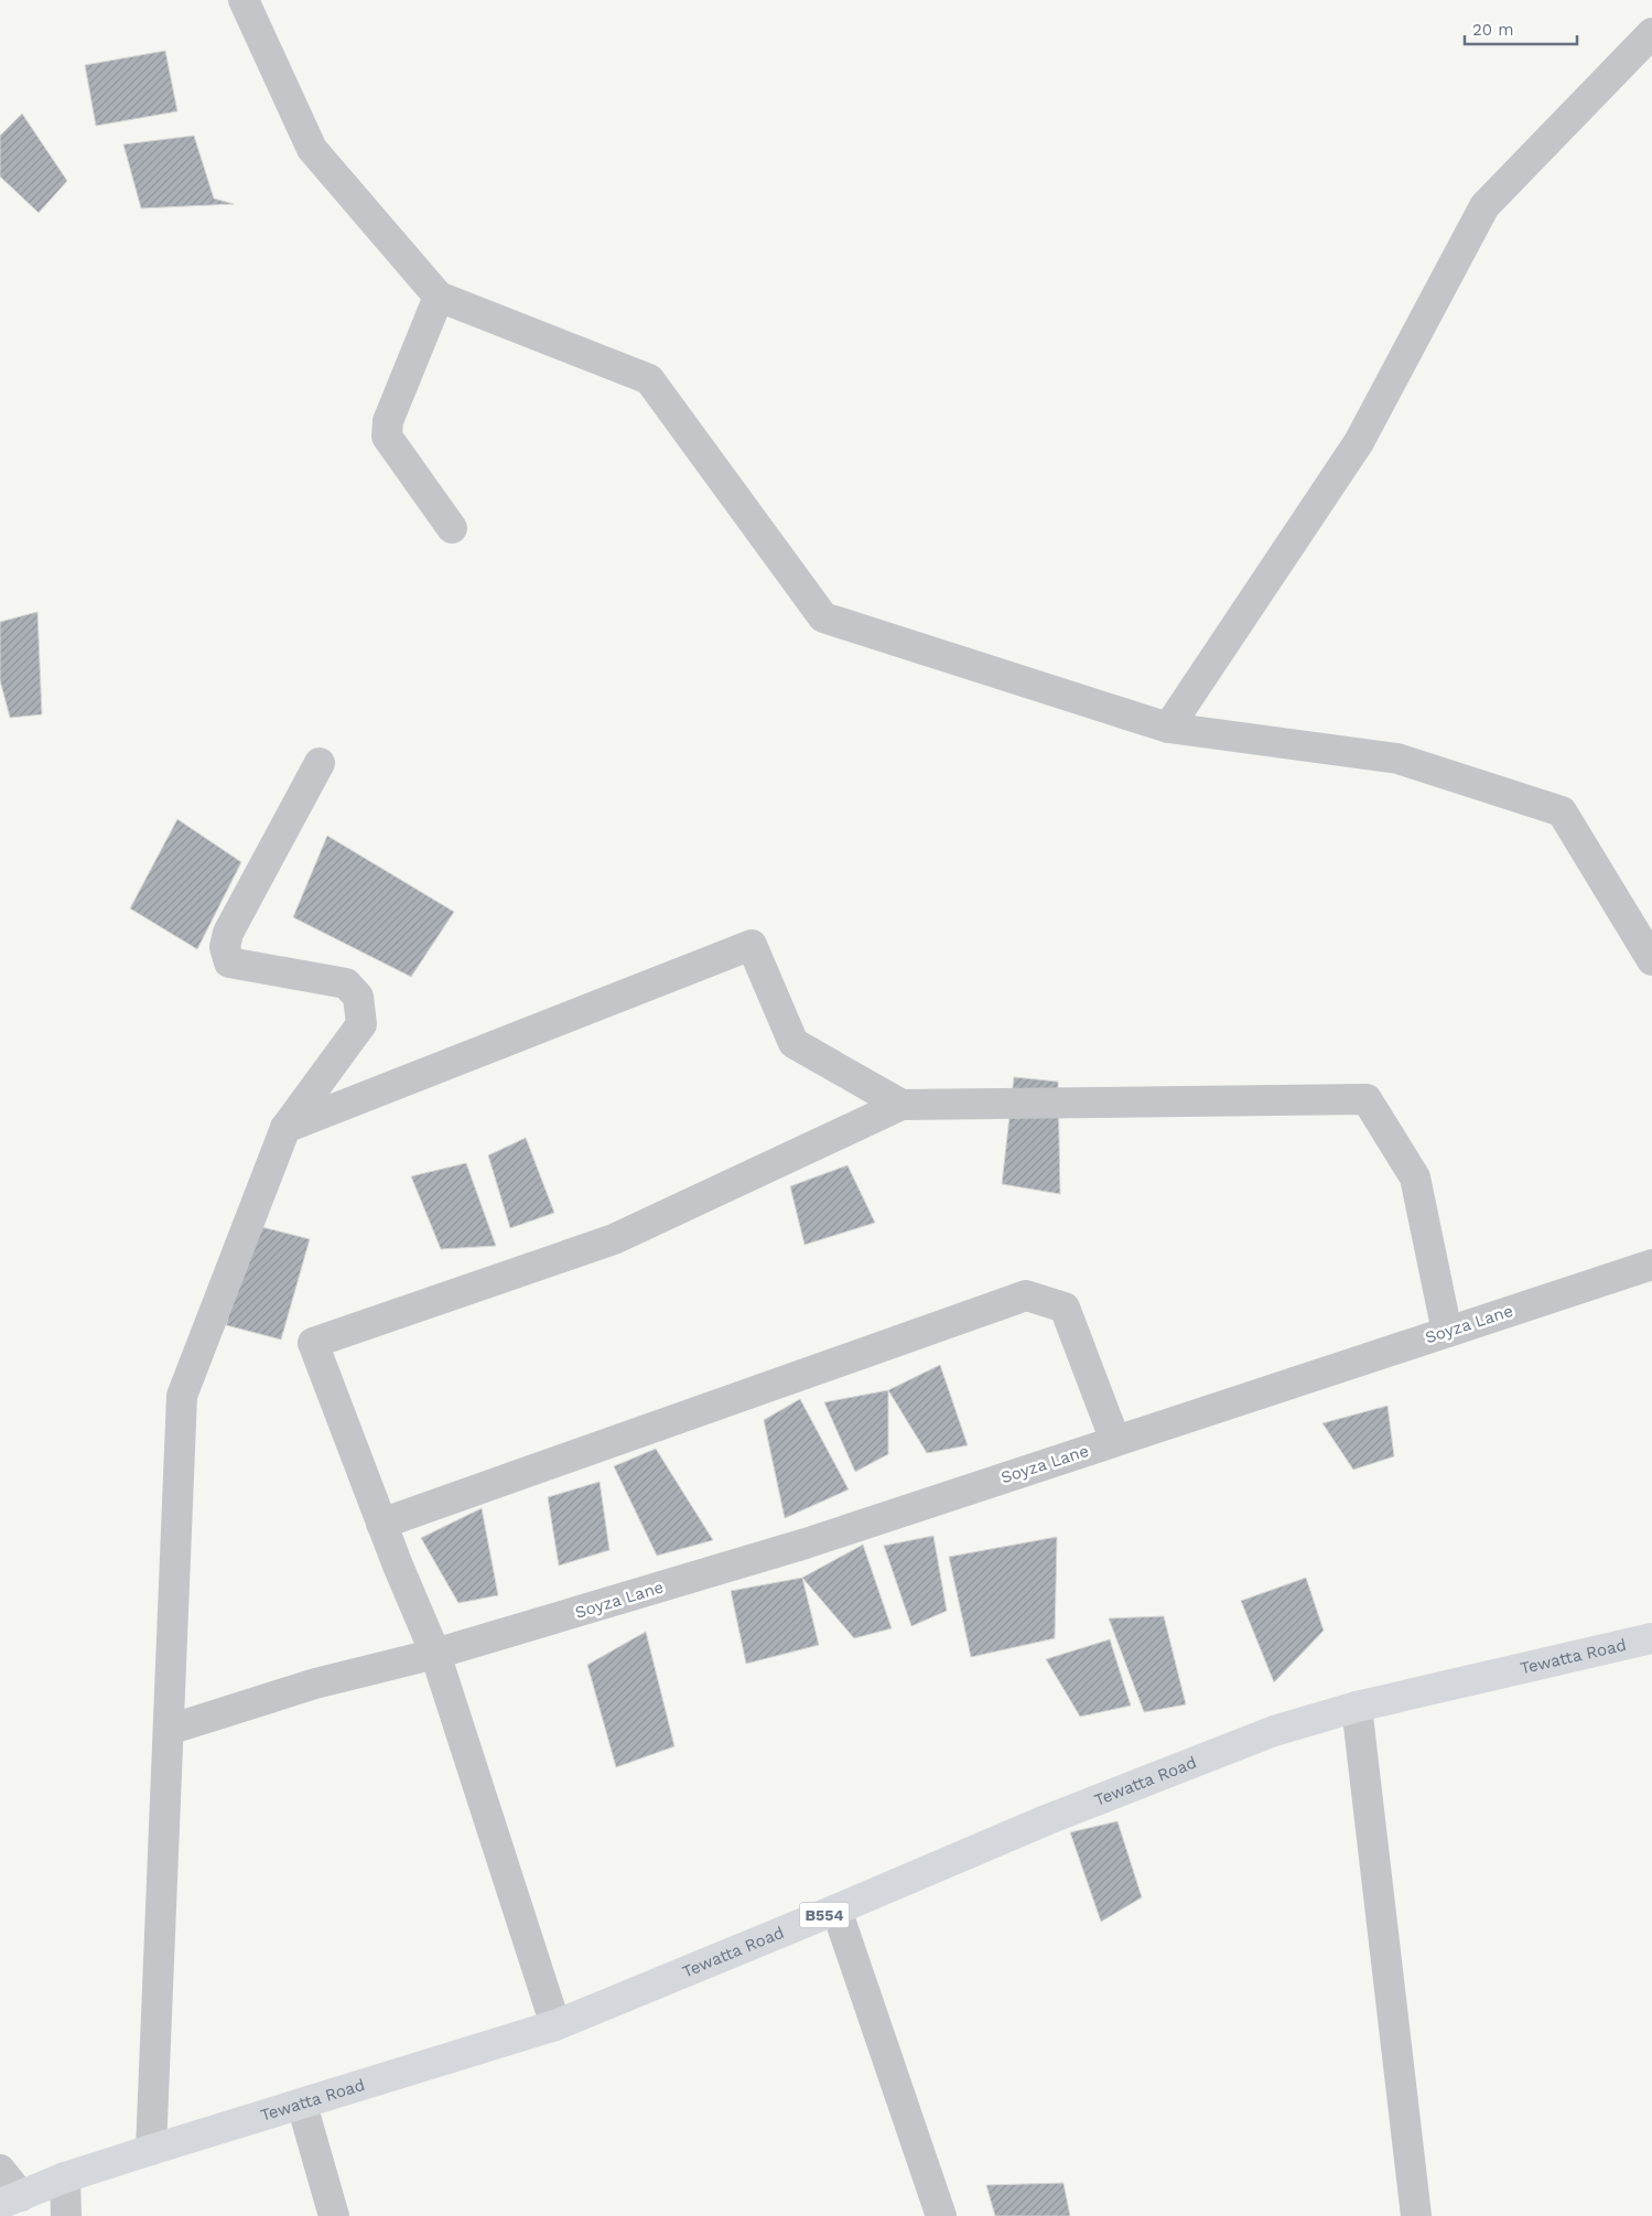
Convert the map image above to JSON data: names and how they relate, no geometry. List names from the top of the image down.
{
  "streets": {
    "main road": ["Tewatta Road", "B554"],
    "street": ["Soyza Lane"]
  },
  "scale_bar": "20 m"
}
